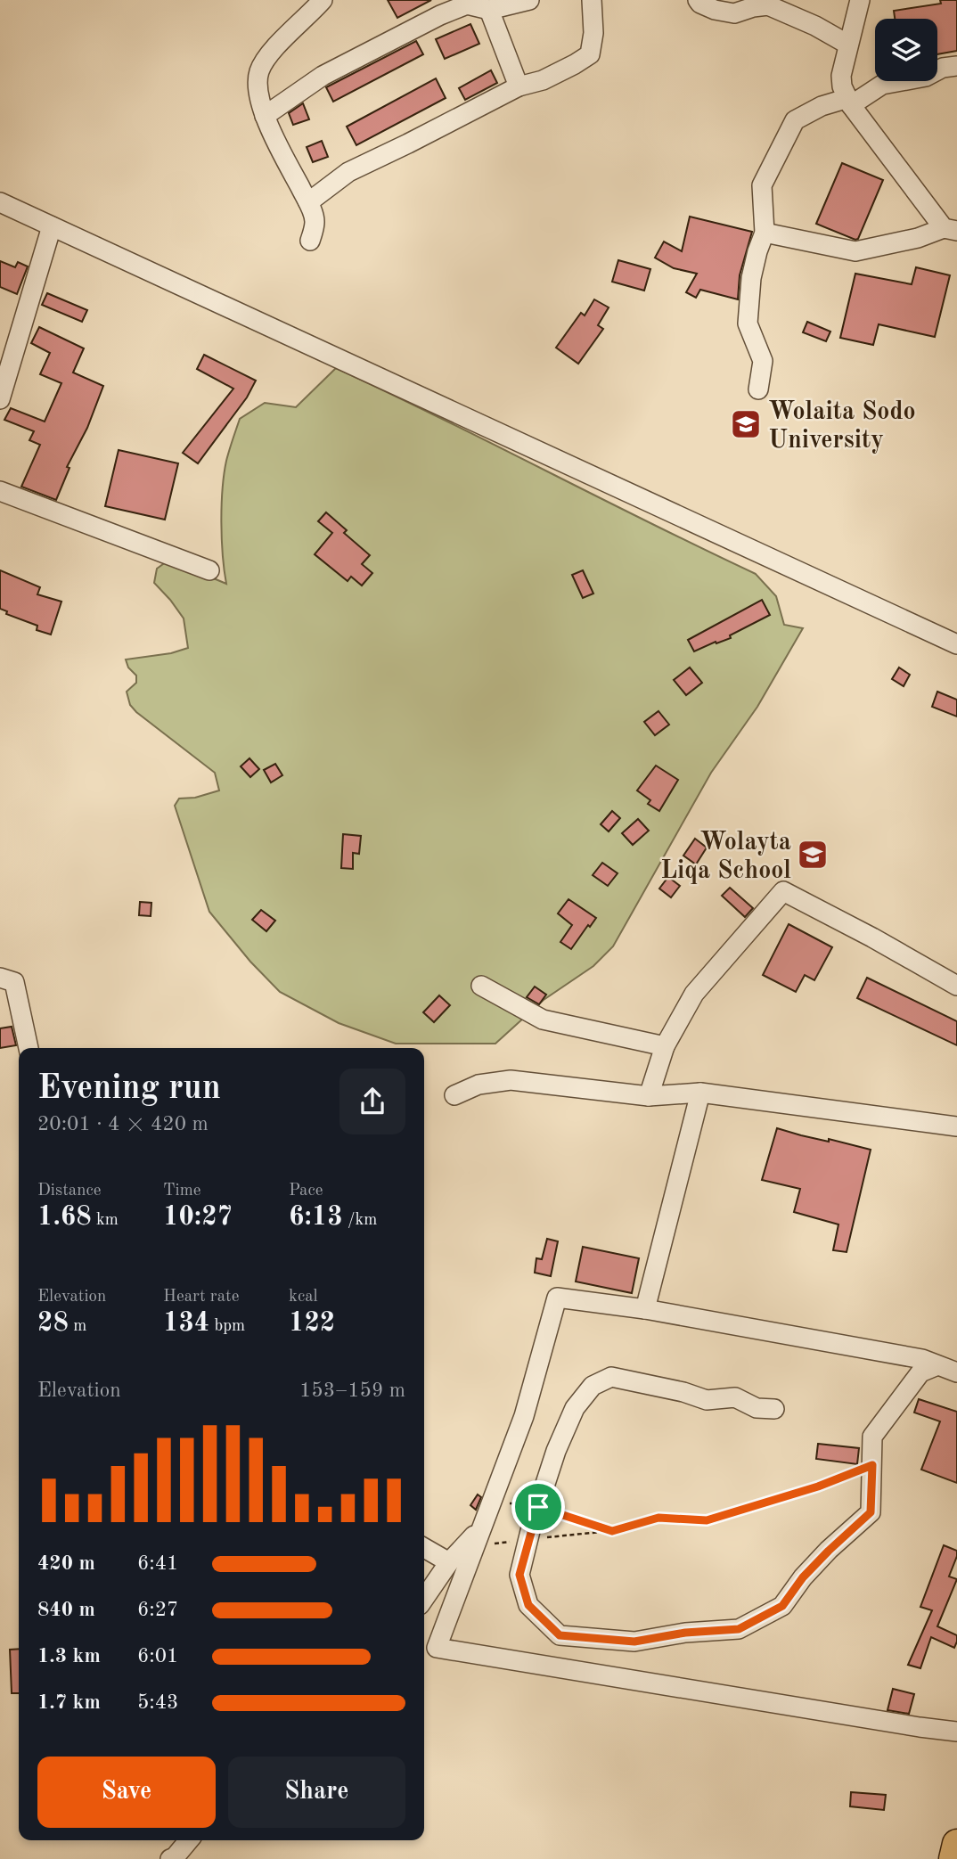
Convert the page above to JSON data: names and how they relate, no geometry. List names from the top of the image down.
{
  "places": {
    "school or university": ["Wolaita Sodo University", "Wolayta Liqa School"]
  },
  "page": {
    "heading": ["Evening run", "20:01 · 4 × 420 m"],
    "stats": [
      ["Distance", "1.68 km"],
      ["Time", "10:27"],
      ["Pace", "6:13 /km"],
      ["Elevation", "28 m"],
      ["Heart rate", "134 bpm"],
      ["kcal", "122"]
    ],
    "chart": ["Elevation", "153–159 m"],
    "list": [
      {
        "name": "420 m",
        "note": "6:41"
      },
      {
        "name": "840 m",
        "note": "6:27"
      },
      {
        "name": "1.3 km",
        "note": "6:01"
      },
      {
        "name": "1.7 km",
        "note": "5:43"
      }
    ],
    "buttons": ["Save", "Share"]
  }
}
